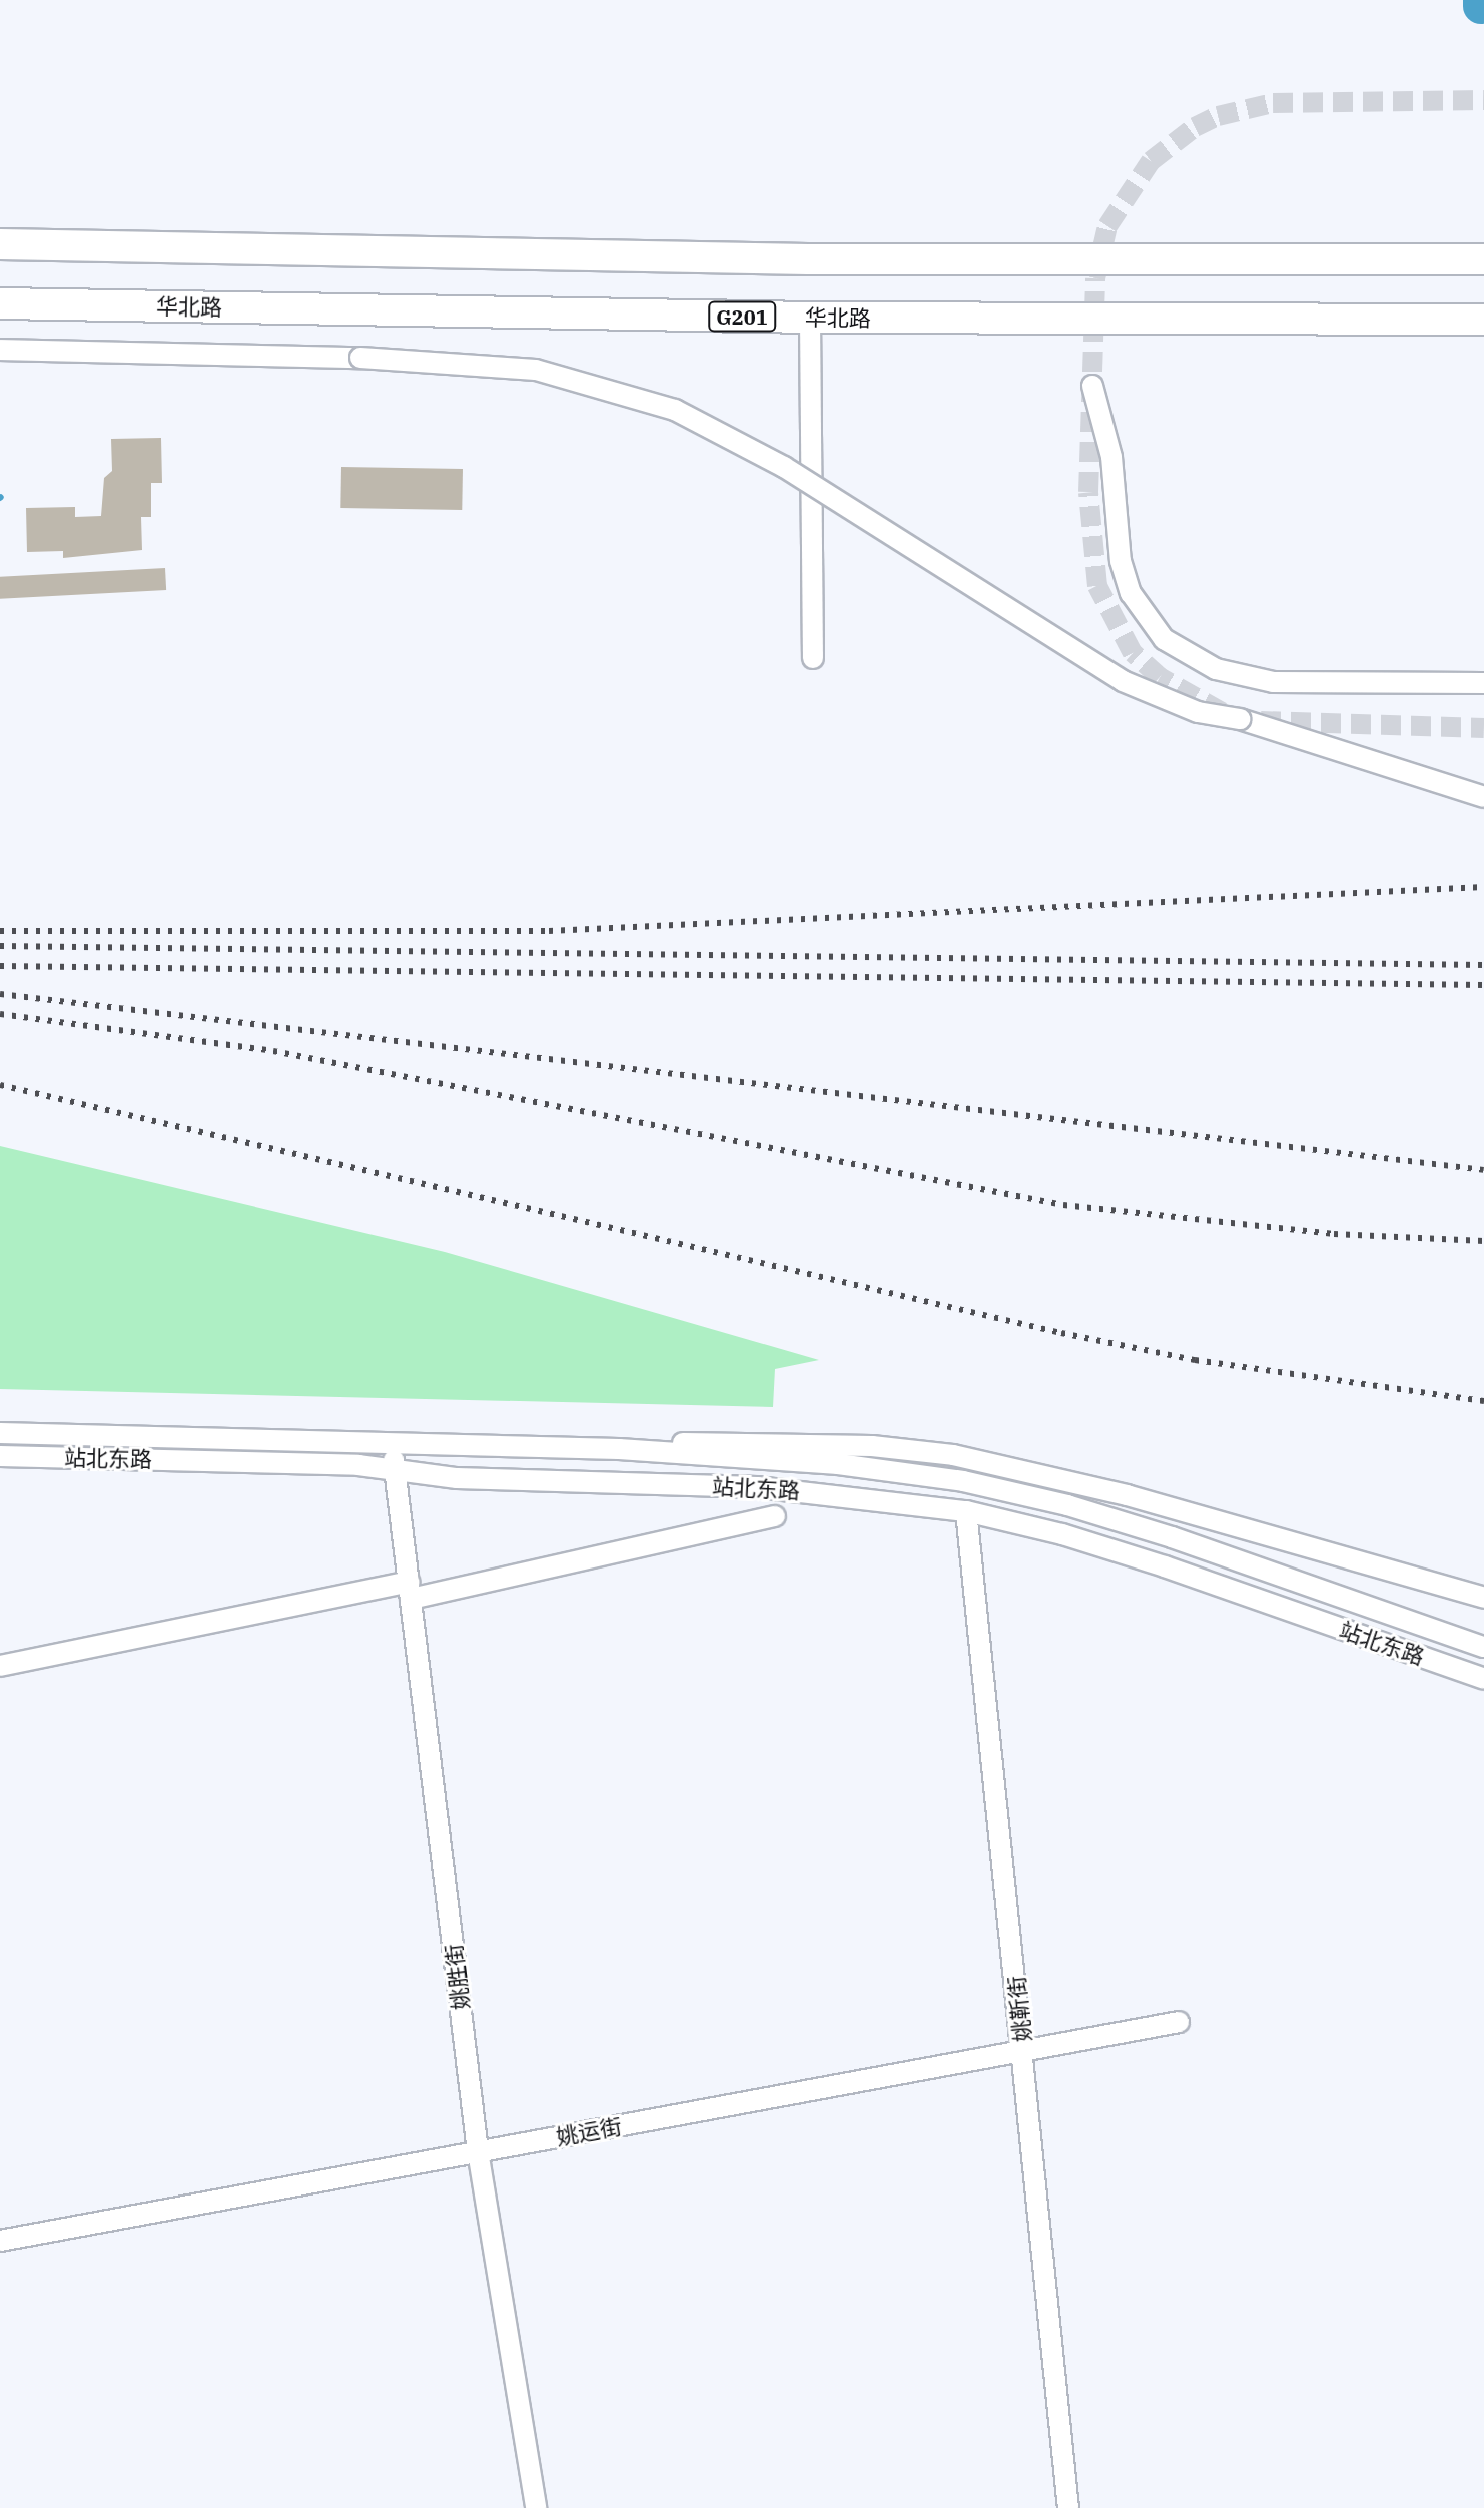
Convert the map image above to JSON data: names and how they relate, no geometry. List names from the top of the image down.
{
  "streets": {
    "highway": ["华北路", "G201"],
    "street": [
      "站北东路",
      "姚胜街",
      "姚靳街",
      "姚运街"
    ]
  },
  "crossings": [
    ["站北东路", "姚胜街"],
    ["站北东路", "姚靳街"],
    ["姚胜街", "姚运街"],
    ["姚靳街", "姚运街"]
  ]
}
